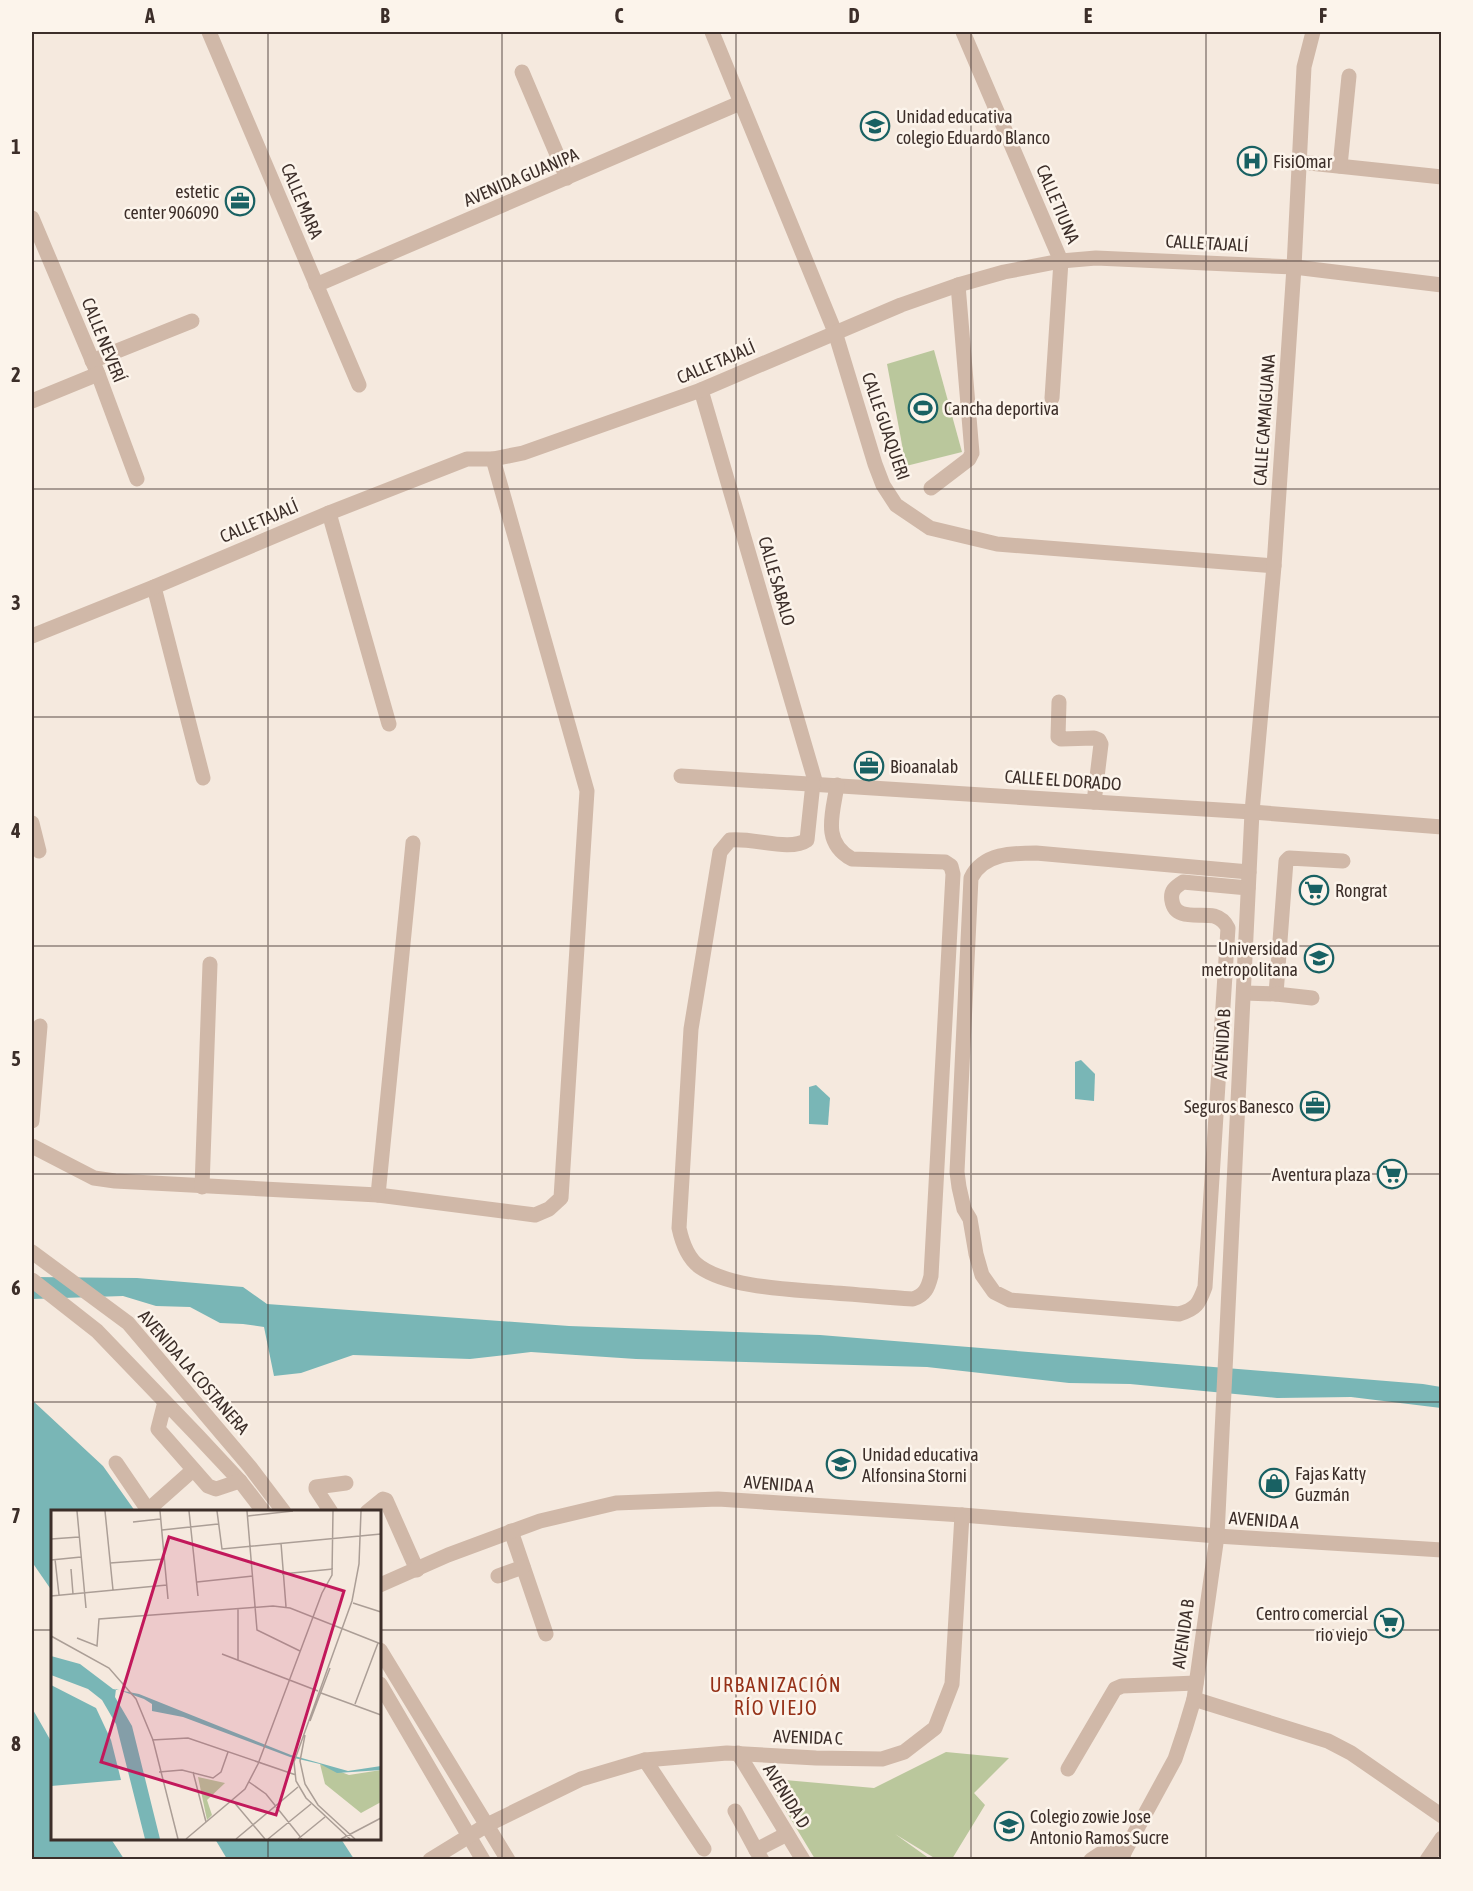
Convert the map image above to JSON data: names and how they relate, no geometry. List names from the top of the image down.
{
  "streets": {
    "street": [
      "AVENIDA GUANIPA",
      "CALLE MARA",
      "CALLE TIUNA",
      "CALLE TAJALÍ",
      "CALLE NEVERÍ",
      "CALLE CAMAIGUANA",
      "CALLE GUAQUERI",
      "CALLE SABALO",
      "CALLE EL DORADO",
      "AVENIDA B",
      "AVENIDA LA COSTANERA",
      "AVENIDA A",
      "AVENIDA C",
      "AVENIDA D"
    ]
  },
  "crossings": [
    ["AVENIDA GUANIPA", "CALLE MARA"],
    ["AVENIDA GUANIPA", "CALLE GUAQUERI"],
    ["CALLE TIUNA", "CALLE TAJALÍ"],
    ["CALLE TAJALÍ", "CALLE CAMAIGUANA"],
    ["CALLE TAJALÍ", "CALLE GUAQUERI"],
    ["CALLE TAJALÍ", "CALLE SABALO"],
    ["CALLE CAMAIGUANA", "CALLE GUAQUERI"],
    ["CALLE CAMAIGUANA", "CALLE EL DORADO"],
    ["CALLE CAMAIGUANA", "AVENIDA B"],
    ["CALLE SABALO", "CALLE EL DORADO"],
    ["CALLE EL DORADO", "AVENIDA B"],
    ["AVENIDA B", "AVENIDA A"],
    ["AVENIDA A", "AVENIDA C"],
    ["AVENIDA C", "AVENIDA D"]
  ],
  "districts": ["URBANIZACIÓN RÍO VIEJO"],
  "places": {
    "school or university": [
      "Unidad educativa colegio Eduardo Blanco",
      "Universidad metropolitana",
      "Unidad educativa Alfonsina Storni",
      "Colegio zowie Jose Antonio Ramos Sucre"
    ],
    "hospital": ["FisiOmar"],
    "office": ["estetic center 906090", "Bioanalab", "Seguros Banesco"],
    "sports": ["Cancha deportiva"],
    "supermarket": ["Rongrat", "Aventura plaza", "Centro comercial rio viejo"],
    "shop": ["Fajas Katty Guzmán"]
  },
  "grid": {
    "columns": [
      "A",
      "B",
      "C",
      "D",
      "E",
      "F"
    ],
    "rows": [
      "1",
      "2",
      "3",
      "4",
      "5",
      "6",
      "7",
      "8"
    ]
  }
}
